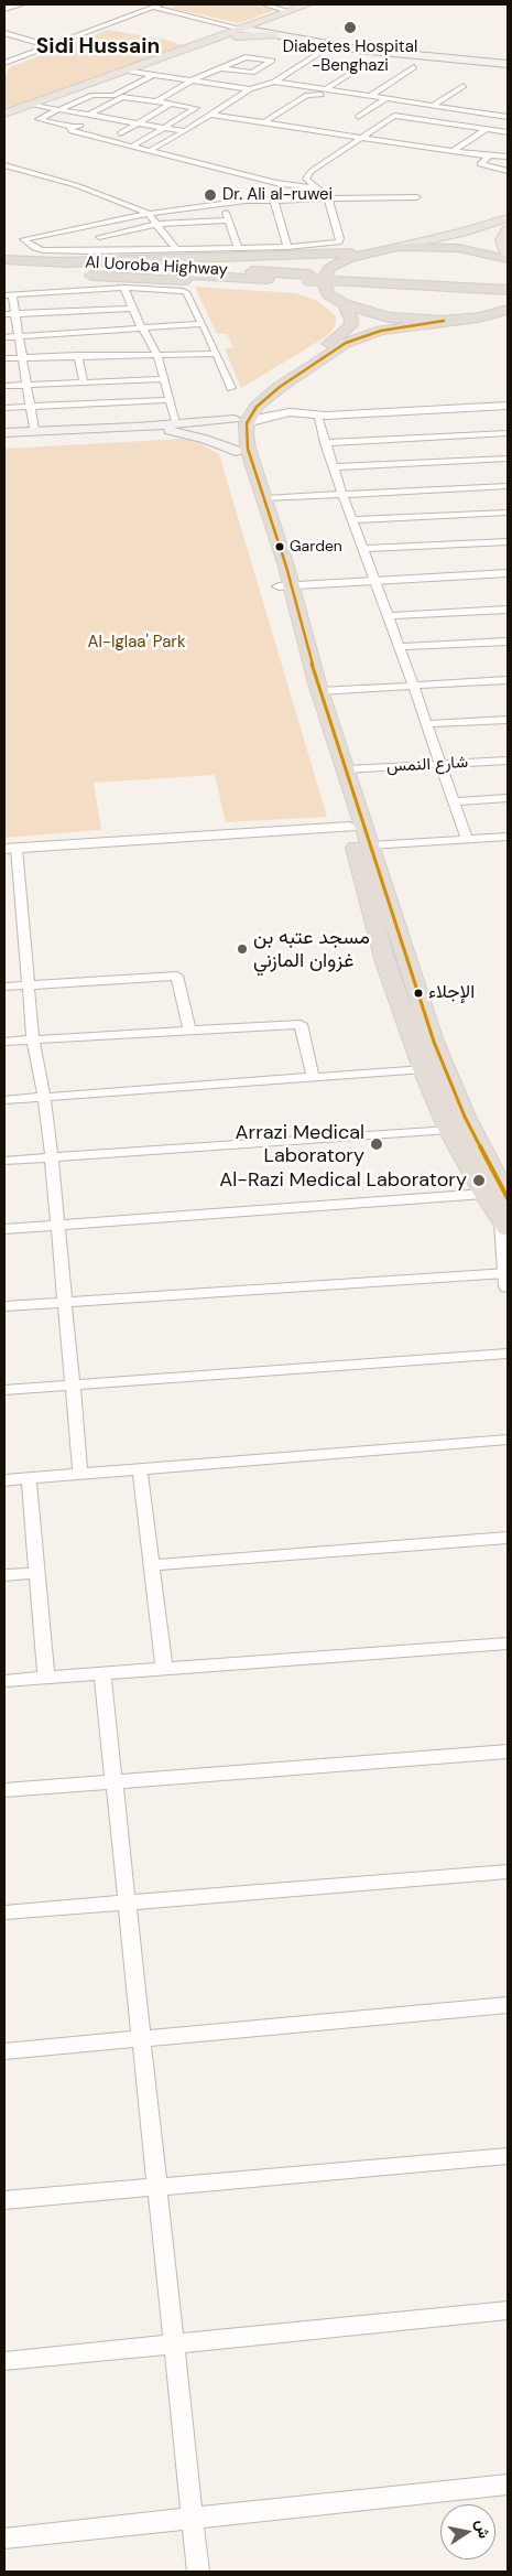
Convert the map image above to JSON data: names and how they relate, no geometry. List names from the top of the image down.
{
  "streets": {
    "highway": ["Al Uoroba Highway"],
    "street": ["شارع النمس"]
  },
  "districts": ["Sidi Hussain"],
  "parks": ["Al-Iglaa' Park"],
  "places": [
    "Diabetes Hospital -Benghazi",
    "Dr. Ali al-ruwei",
    "Garden",
    "مسجد عتبه بن غزوان المازني",
    "الإجلاء",
    "Arrazi Medical Laboratory",
    "Al-Razi Medical Laboratory"
  ],
  "north": "right"
}
